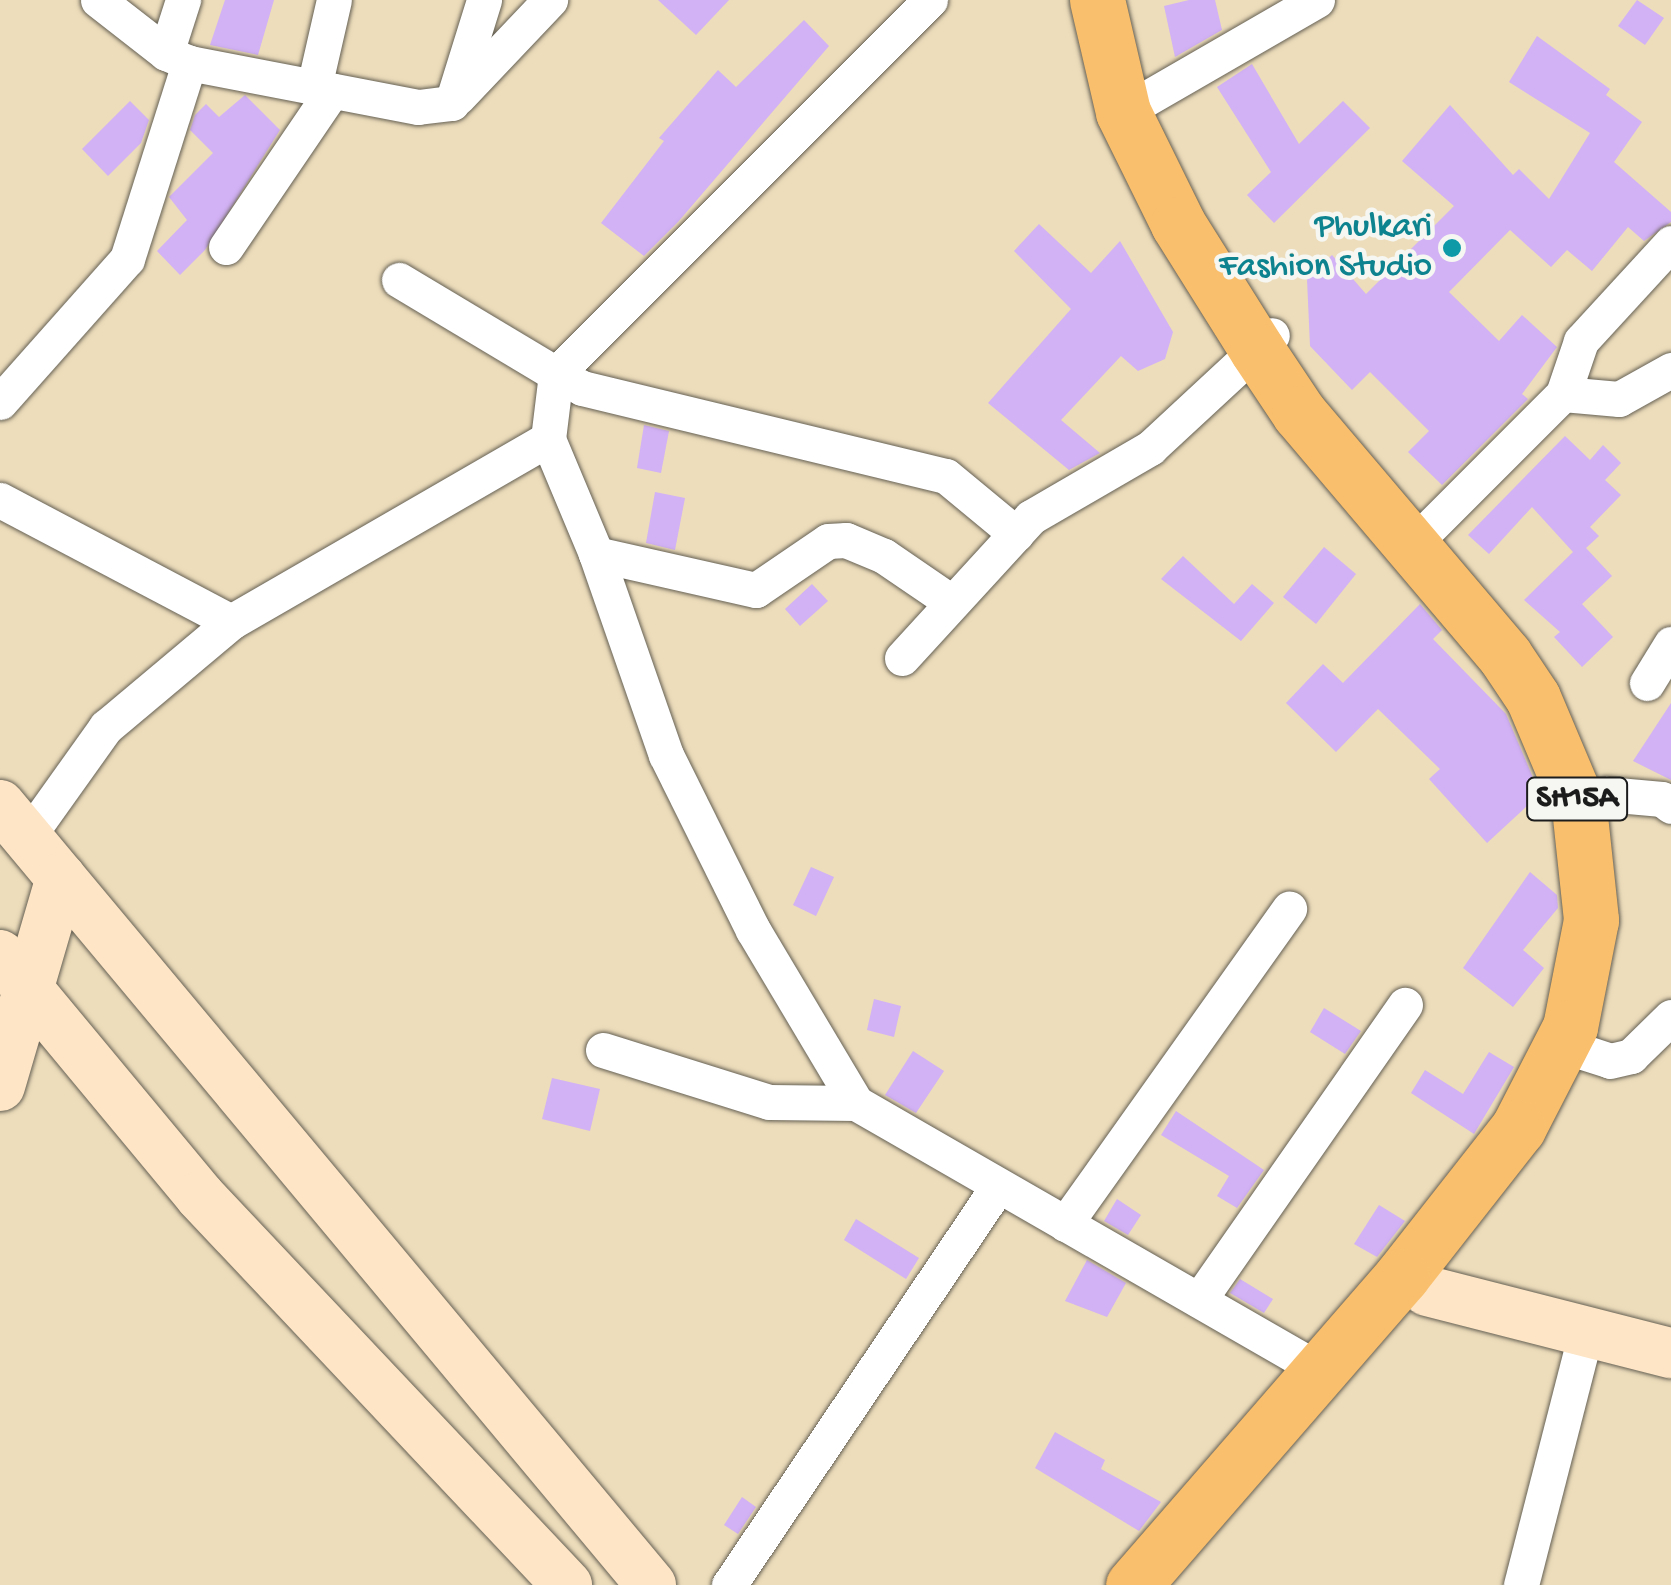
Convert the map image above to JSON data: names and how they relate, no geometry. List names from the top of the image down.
{
  "streets": {
    "main road": ["SH15A"]
  },
  "places": ["Phulkari Fashion Studio"]
}
